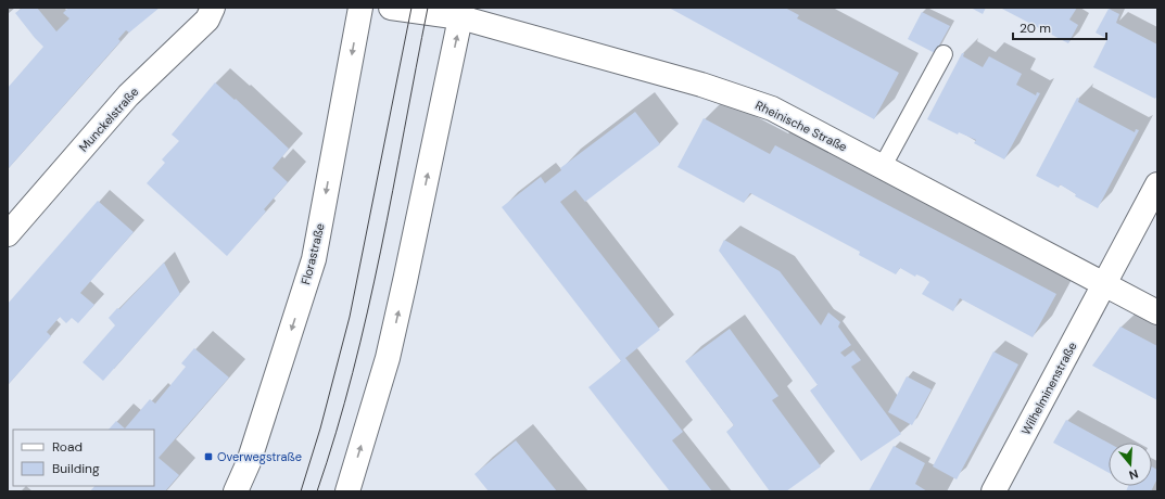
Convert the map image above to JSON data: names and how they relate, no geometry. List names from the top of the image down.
{
  "streets": {
    "street": [
      "Munckelstraße",
      "Rheinische Straße",
      "Florastraße",
      "Wilhelminenstraße"
    ]
  },
  "crossings": [
    ["Rheinische Straße", "Wilhelminenstraße"]
  ],
  "places": {
    "transit": ["Overwegstraße"]
  },
  "legend": ["Road", "Building"],
  "scale_bar": "20 m",
  "north": "bottom"
}
